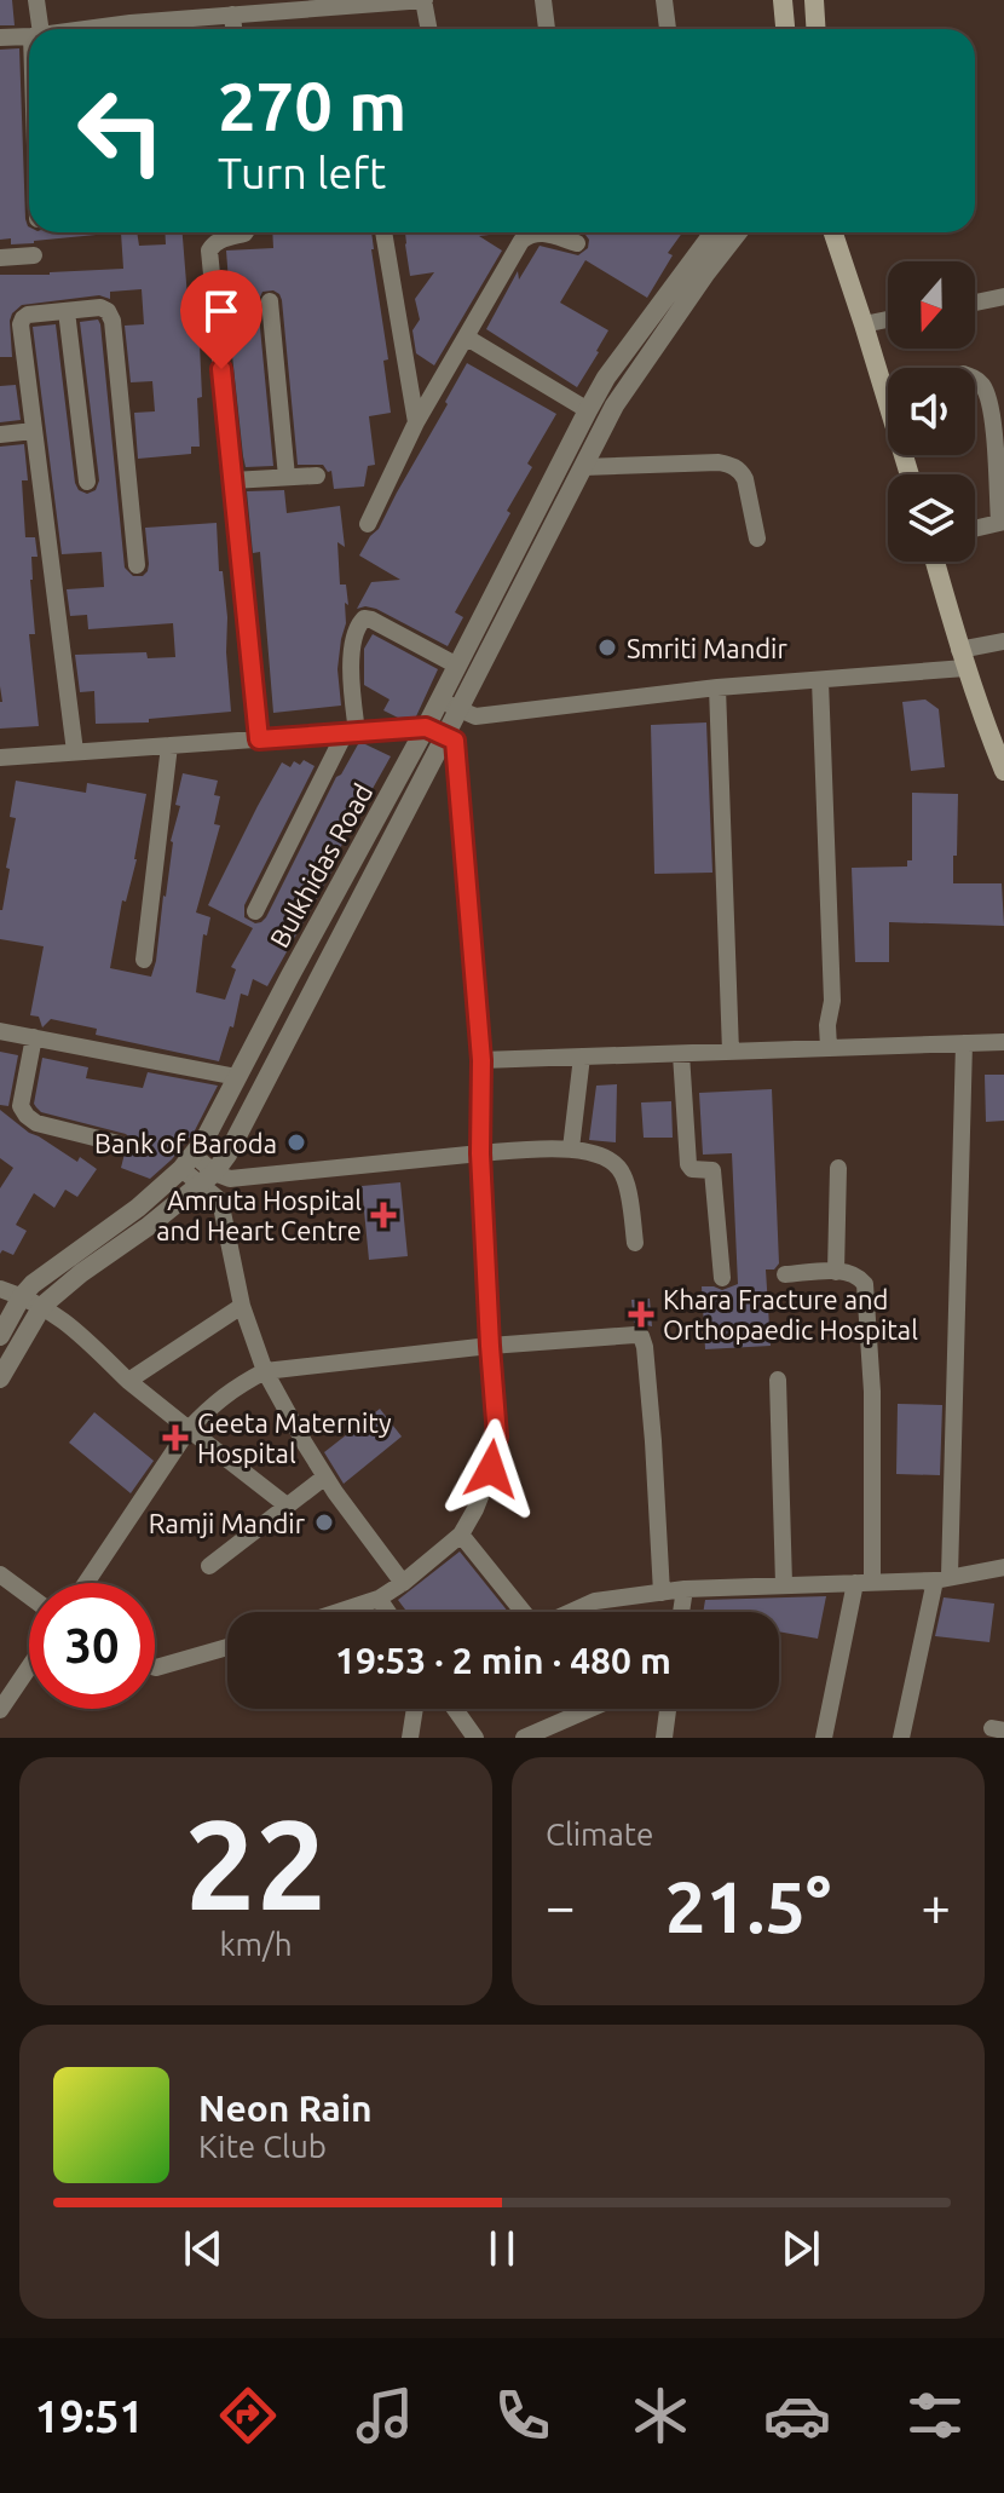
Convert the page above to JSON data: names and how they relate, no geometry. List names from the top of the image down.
{
  "streets": {
    "street": ["Bulkhidas Road"]
  },
  "places": {
    "other": ["Smriti Mandir", "Bank of Baroda", "Ramji Mandir"],
    "health": ["Amruta Hospital and Heart Centre", "Khara Fracture and Orthopaedic Hospital", "Geeta Maternity Hospital"]
  },
  "north": "bottom",
  "page": {
    "turn": ["270 m", "Turn left"],
    "limit": "30",
    "trip": "19:53 · 2 min · 480 m",
    "tile": [
      ["22", "km/h"],
      "Climate"
    ],
    "heat": ["−", "21.5°", "+"],
    "song": ["Neon Rain", "Kite Club"],
    "tabs": "19:51"
  }
}
